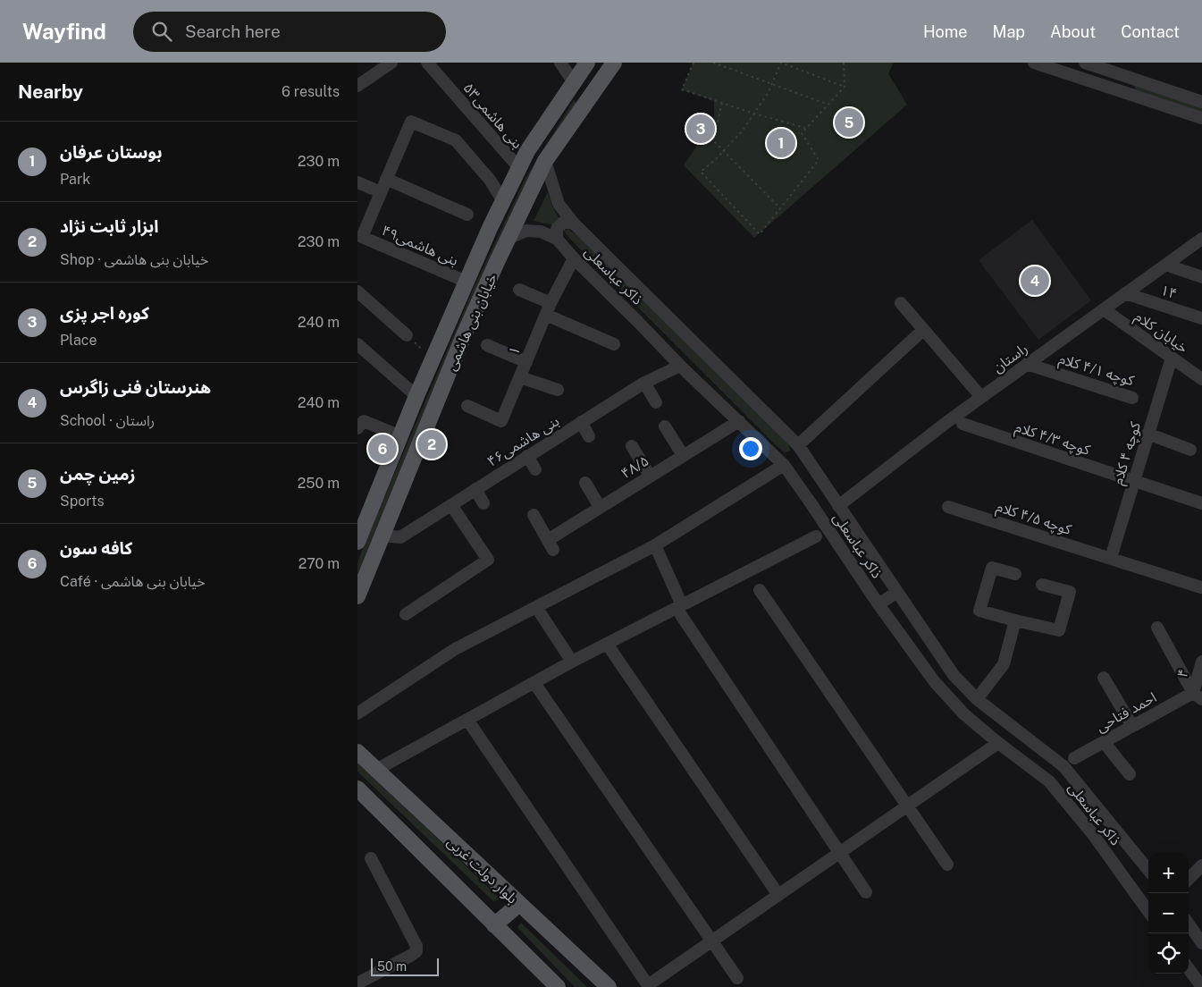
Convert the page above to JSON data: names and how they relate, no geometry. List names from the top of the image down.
{
  "streets": {
    "main road": ["خیابان بنی هاشمی", "بلوار دولت غربی"],
    "street": [
      "بنی هاشمی۵۳",
      "بنی هاشمی۴۹",
      "ذاکر عباسعلی",
      "۱۴",
      "خیابان کلام",
      "۱",
      "راستان",
      "کوچه ۴/۱ کلام",
      "کوچه ۴/۳ کلام",
      "بنی هاشمی۴۶",
      "کوچه ۴ کلام",
      "۴۸/۵",
      "کوچه ۴/۵ کلام",
      "۴",
      "احمد فتاحی"
    ]
  },
  "crossings": [
    ["بنی هاشمی۵۳", "خیابان بنی هاشمی"],
    ["بنی هاشمی۴۹", "خیابان بنی هاشمی"],
    ["ذاکر عباسعلی", "خیابان بنی هاشمی"],
    ["ذاکر عباسعلی", "۱"],
    ["ذاکر عباسعلی", "راستان"],
    ["ذاکر عباسعلی", "بنی هاشمی۴۶"],
    ["ذاکر عباسعلی", "۴۸/۵"],
    ["۱۴", "راستان"],
    ["خیابان بنی هاشمی", "بنی هاشمی۴۶"],
    ["خیابان کلام", "راستان"],
    ["خیابان کلام", "کوچه ۴ کلام"],
    ["راستان", "کوچه ۴/۱ کلام"],
    ["کوچه ۴/۳ کلام", "کوچه ۴ کلام"],
    ["کوچه ۴ کلام", "کوچه ۴/۵ کلام"],
    ["۴", "احمد فتاحی"]
  ],
  "scale_bar": "50 m",
  "page": {
    "header": "Wayfind",
    "search": "Search here",
    "nav": [
      "Home",
      "Map",
      "About",
      "Contact"
    ],
    "heading": ["Nearby", "6 results"],
    "pins": [
      "5",
      "3",
      "1",
      "4",
      "2",
      "6"
    ],
    "list": [
      {
        "mark": "1",
        "name": "بوستان عرفان",
        "note": "Park",
        "value": "230 m"
      },
      {
        "mark": "2",
        "name": "ابزار ثابت نژاد",
        "note": "Shop · خیابان بنی هاشمی",
        "value": "230 m"
      },
      {
        "mark": "3",
        "name": "کوره اجر پزی",
        "note": "Place",
        "value": "240 m"
      },
      {
        "mark": "4",
        "name": "هنرستان فنی زاگرس",
        "note": "School · راستان",
        "value": "240 m"
      },
      {
        "mark": "5",
        "name": "زمین چمن",
        "note": "Sports",
        "value": "250 m"
      },
      {
        "mark": "6",
        "name": "کافه سون",
        "note": "Café · خیابان بنی هاشمی",
        "value": "270 m"
      }
    ],
    "map_buttons": ["+", "−"],
    "scale": "50 m"
  }
}
